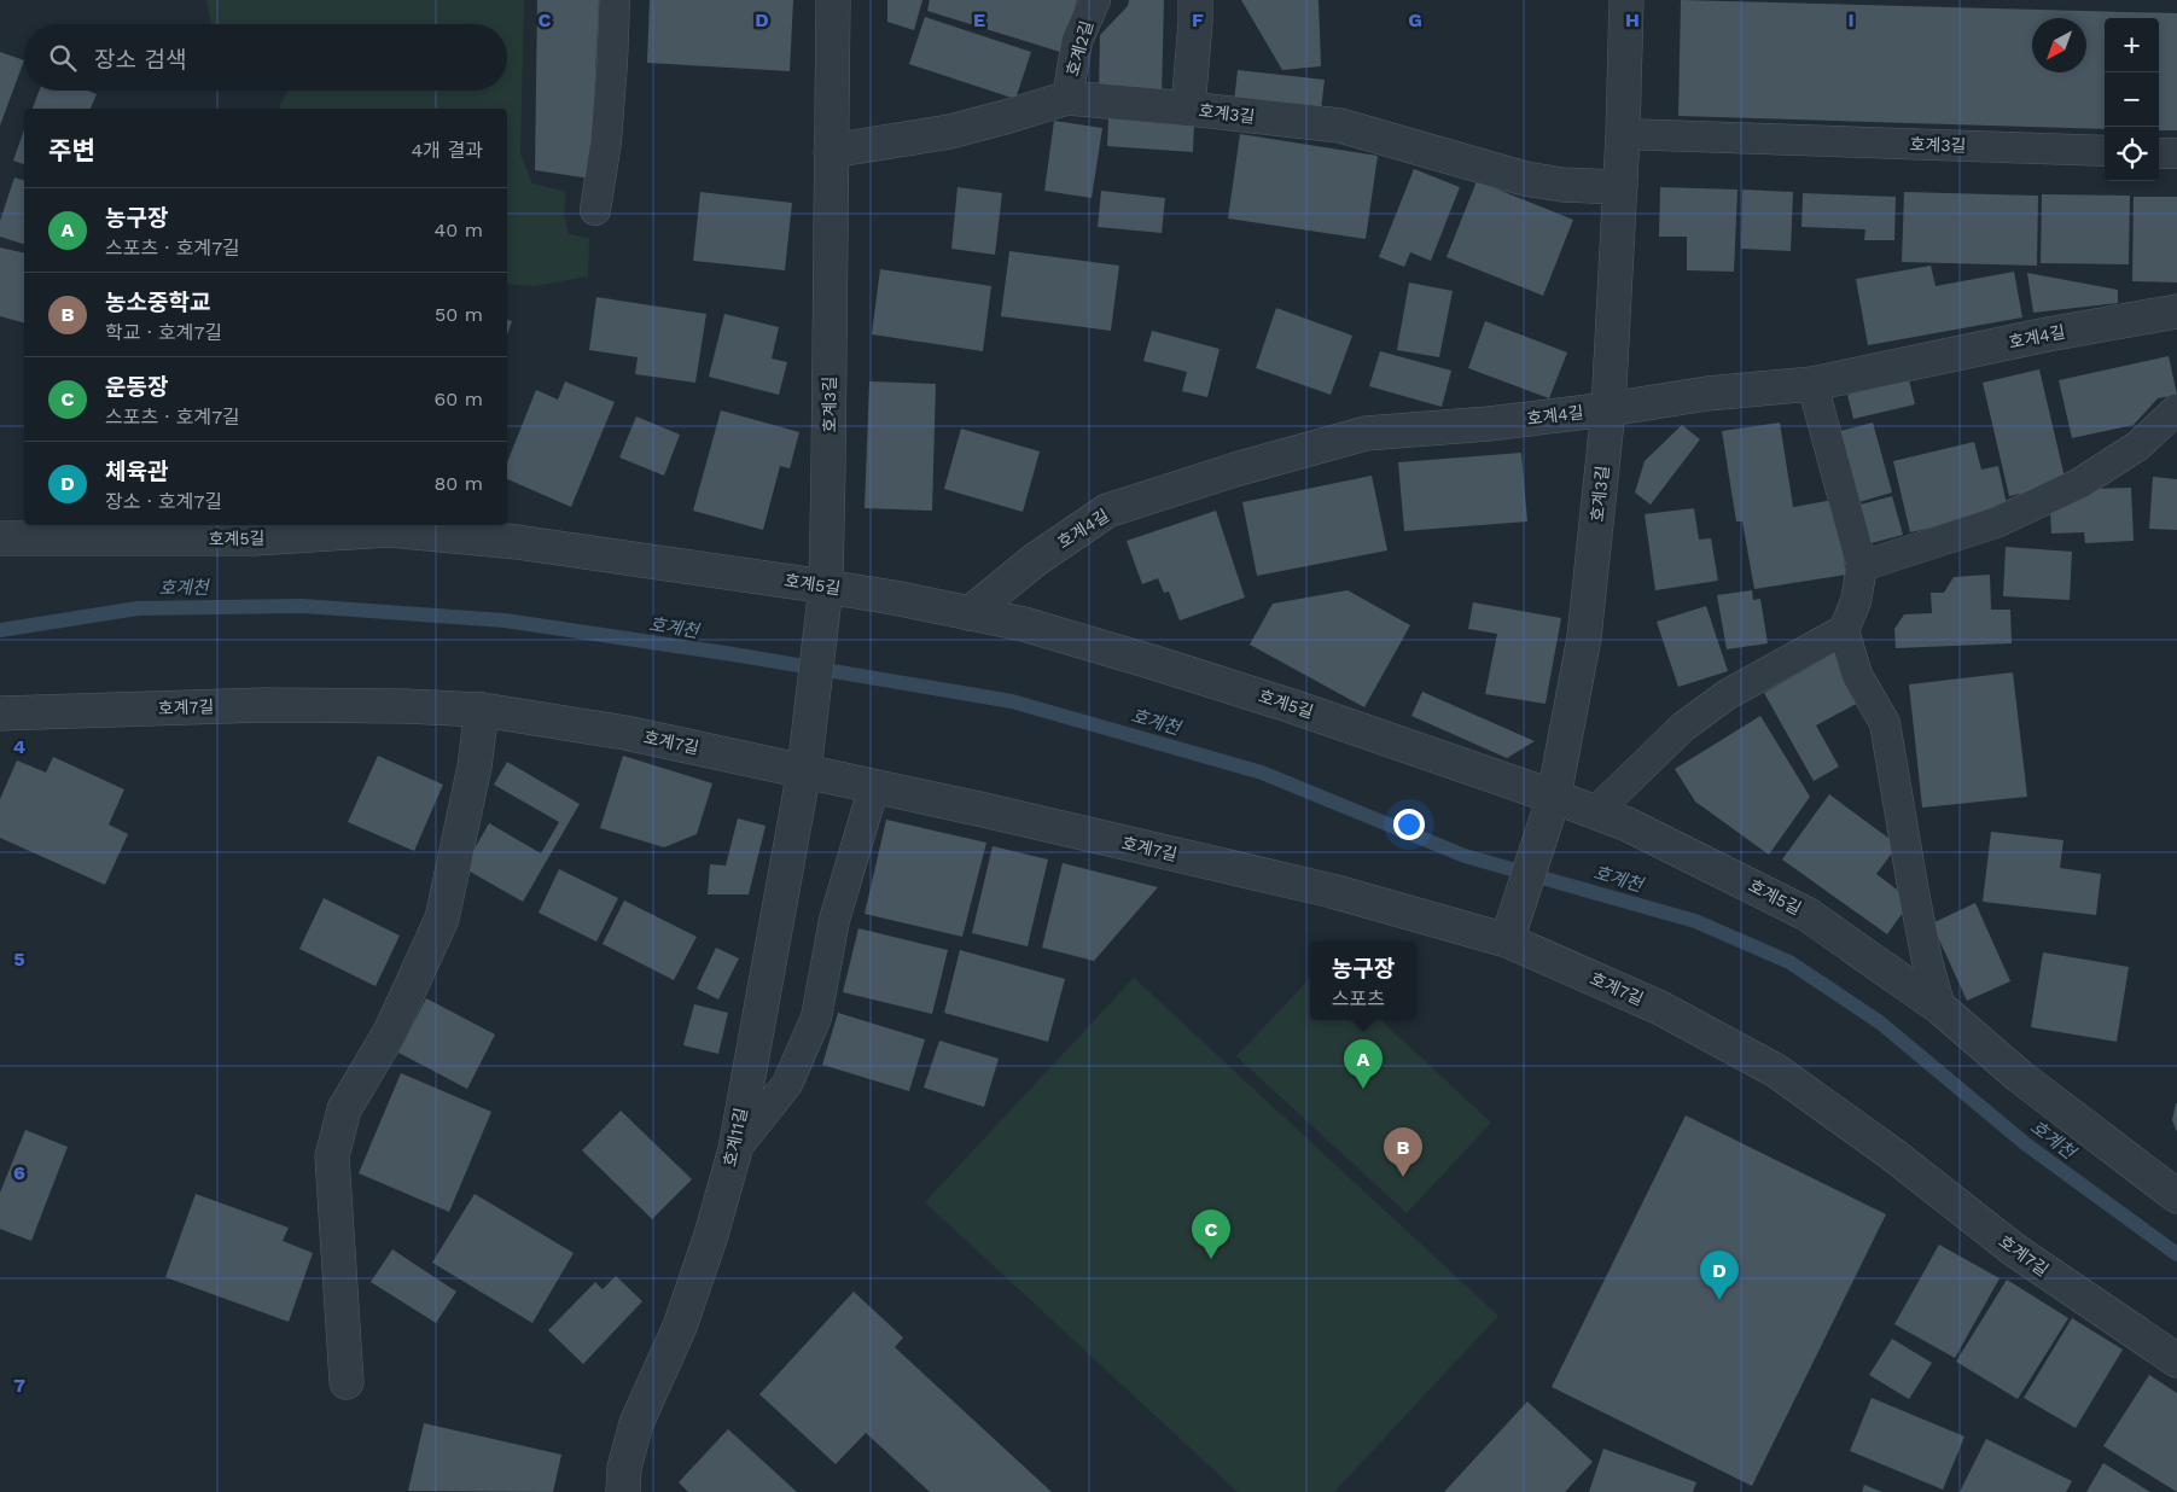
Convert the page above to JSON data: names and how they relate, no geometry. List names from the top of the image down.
{
  "streets": {
    "street": [
      "호계3길",
      "호계4길",
      "호계5길",
      "호계7길",
      "호계11길"
    ],
    "lane": ["호계2길"]
  },
  "crossings": [
    ["호계2길", "호계3길"],
    ["호계3길", "호계4길"],
    ["호계3길", "호계5길"],
    ["호계3길", "호계7길"],
    ["호계3길", "호계11길"],
    ["호계4길", "호계5길"],
    ["호계7길", "호계11길"]
  ],
  "water": ["호계천"],
  "north": "bottom left",
  "page": {
    "map_buttons": ["+", "−"],
    "search": "장소 검색",
    "heading": ["주변", "4개 결과"],
    "list": [
      {
        "mark": "A",
        "name": "농구장",
        "note": "스포츠 · 호계7길",
        "value": "40 m"
      },
      {
        "mark": "B",
        "name": "농소중학교",
        "note": "학교 · 호계7길",
        "value": "50 m"
      },
      {
        "mark": "C",
        "name": "운동장",
        "note": "스포츠 · 호계7길",
        "value": "60 m"
      },
      {
        "mark": "D",
        "name": "체육관",
        "note": "장소 · 호계7길",
        "value": "80 m"
      }
    ],
    "popup": ["농구장", "스포츠"],
    "pins": [
      "A",
      "B",
      "C",
      "D"
    ]
  },
  "grid": {
    "columns": [
      "C",
      "D",
      "E",
      "F",
      "G",
      "H",
      "I"
    ],
    "rows": [
      "4",
      "5",
      "6",
      "7"
    ]
  }
}
